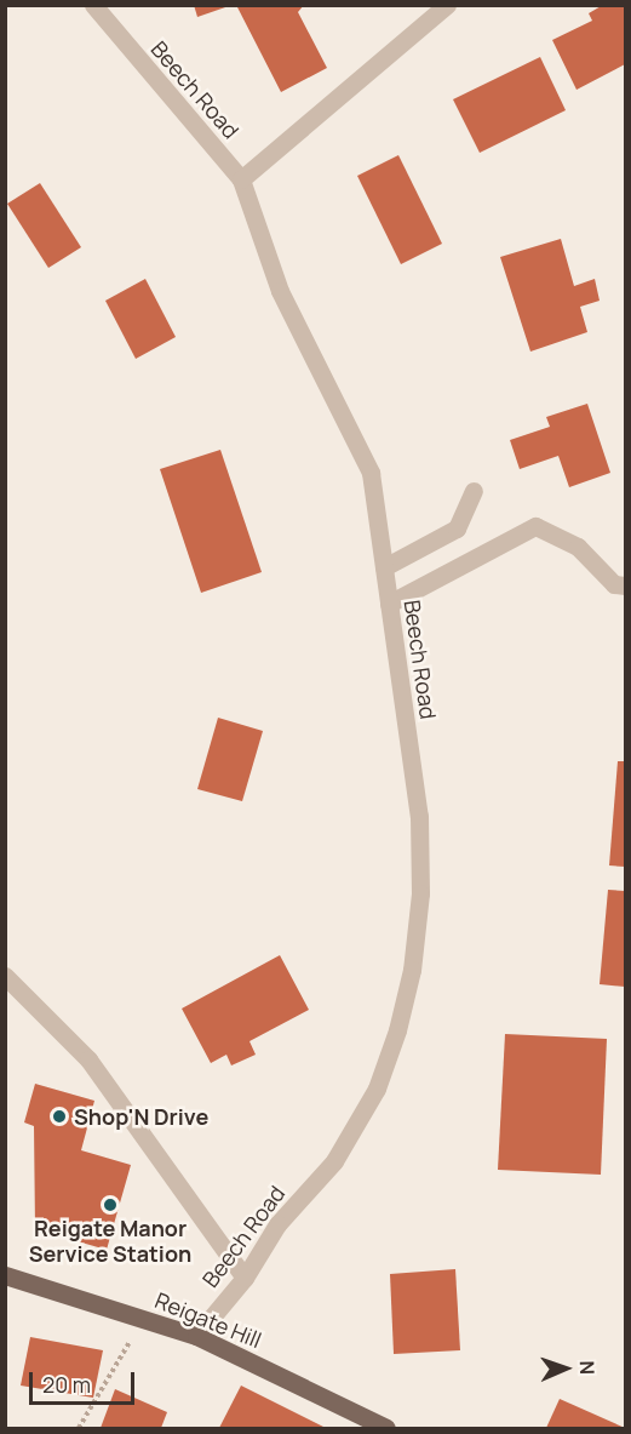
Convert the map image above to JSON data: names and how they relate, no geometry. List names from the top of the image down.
{
  "streets": {
    "main road": ["Reigate Hill"],
    "street": ["Beech Road"]
  },
  "crossings": [
    ["Beech Road", "Reigate Hill"]
  ],
  "places": ["Shop'N Drive", "Reigate Manor Service Station"],
  "scale_bar": "20 m",
  "north": "right"
}
